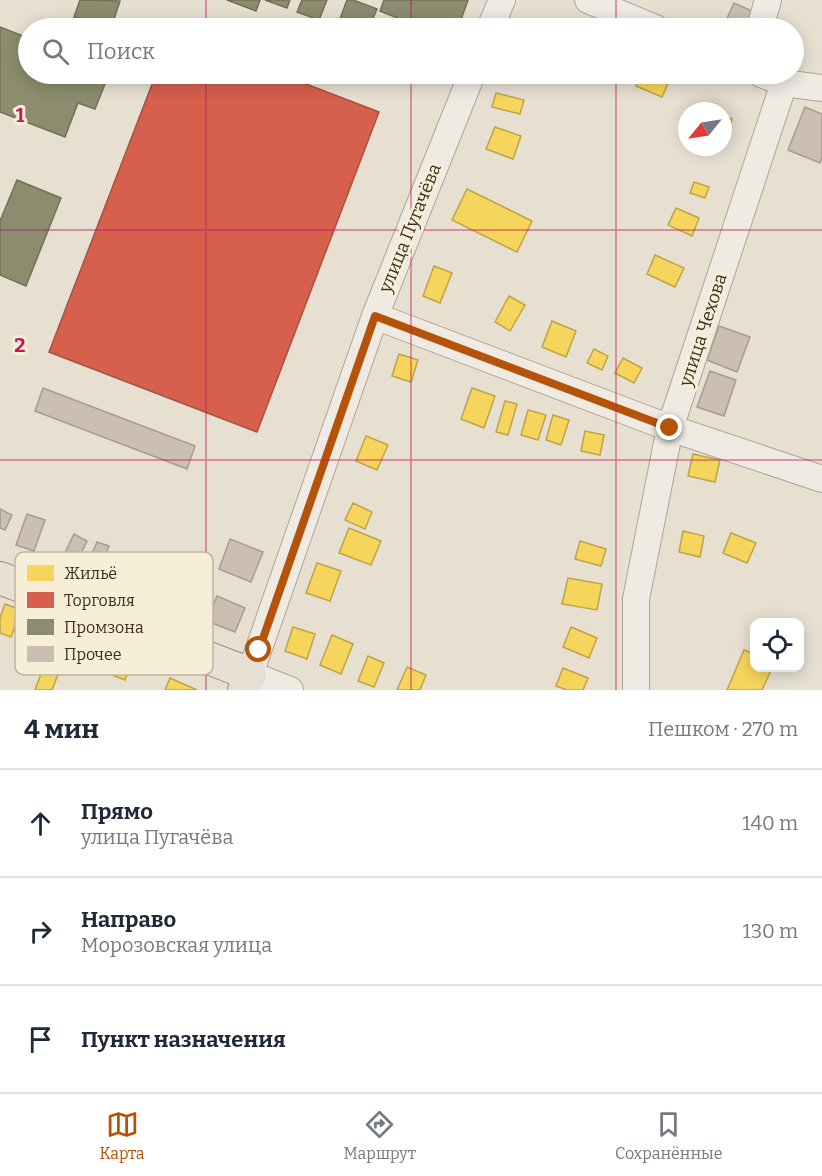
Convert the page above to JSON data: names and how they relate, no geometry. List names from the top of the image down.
{
  "streets": {
    "street": ["улица Пугачёва", "улица Чехова"]
  },
  "legend": [
    "Жильё",
    "Торговля",
    "Промзона",
    "Прочее"
  ],
  "north": "bottom left",
  "page": {
    "search": "Поиск",
    "heading": ["4 мин", "Пешком · 270 m"],
    "list": [
      ["Прямо", "улица Пугачёва", "140 m"],
      ["Направо", "Морозовская улица", "130 m"],
      "Пункт назначения"
    ],
    "nav": ["Карта", "Маршрут", "Сохранённые"]
  },
  "grid": {
    "rows": ["1", "2"]
  }
}
